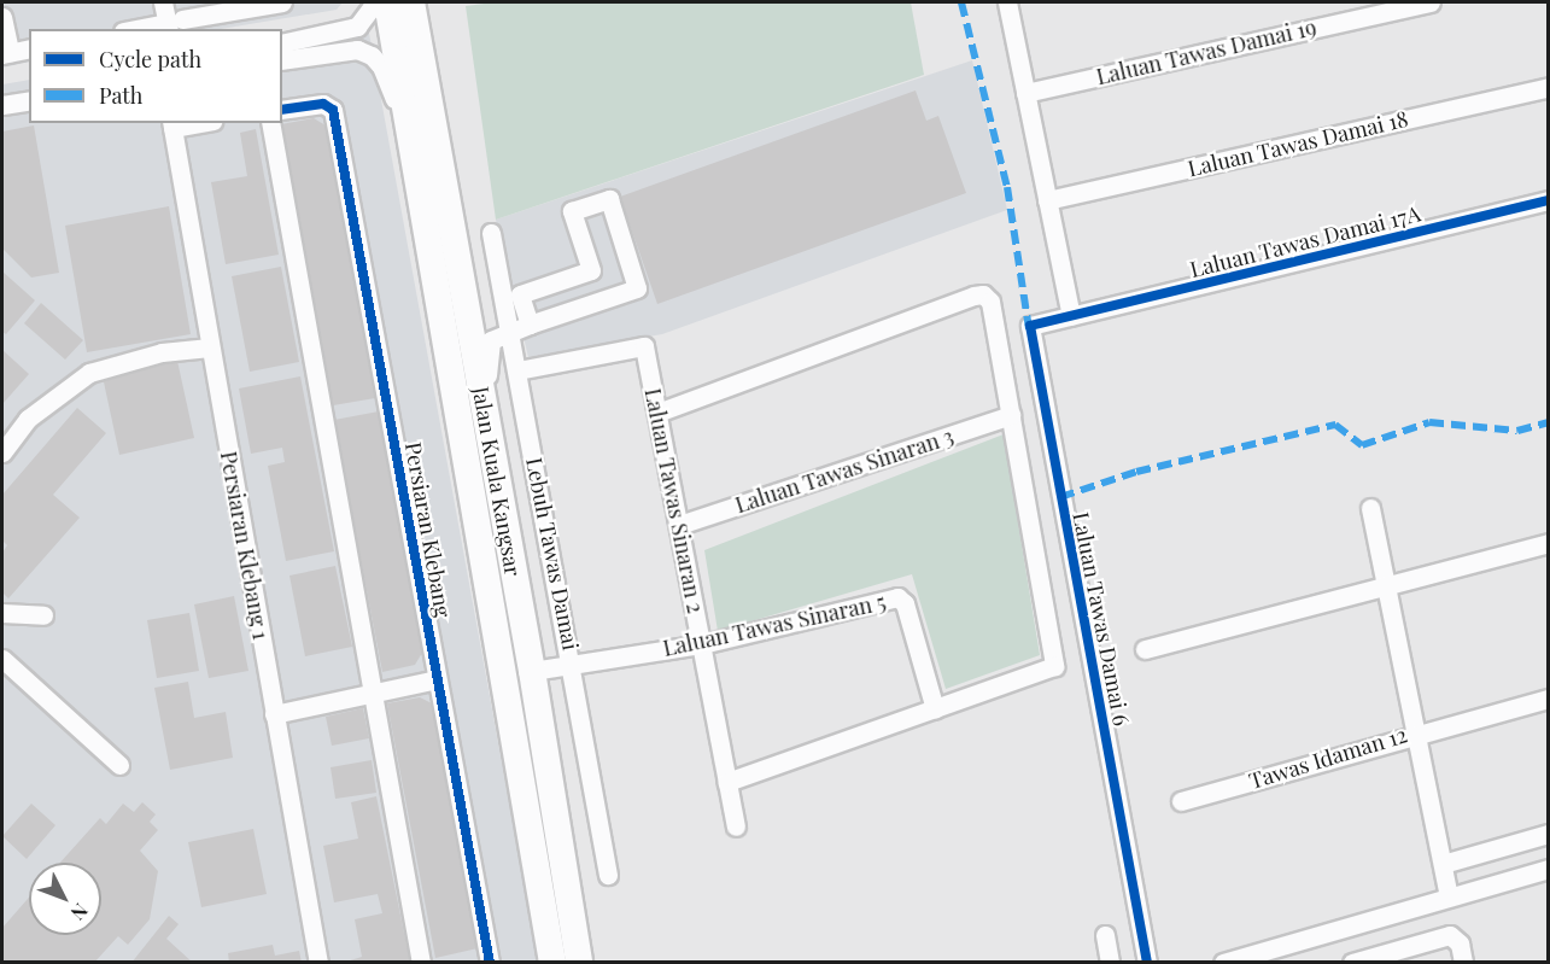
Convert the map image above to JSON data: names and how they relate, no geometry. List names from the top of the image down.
{
  "streets": {
    "highway": ["Jalan Kuala Kangsar"],
    "street": [
      "Laluan Tawas Damai 19",
      "Laluan Tawas Damai 18",
      "Laluan Tawas Damai 17A",
      "Laluan Tawas Sinaran 3",
      "Laluan Tawas Sinaran 2",
      "Persiaran Klebang",
      "Persiaran Klebang 1",
      "Lebuh Tawas Damai",
      "Laluan Tawas Damai 6",
      "Laluan Tawas Sinaran 5",
      "Tawas Idaman 12"
    ]
  },
  "crossings": [
    ["Laluan Tawas Damai 17A", "Laluan Tawas Damai 6"],
    ["Laluan Tawas Sinaran 3", "Laluan Tawas Sinaran 2"],
    ["Jalan Kuala Kangsar", "Laluan Tawas Sinaran 5"],
    ["Laluan Tawas Sinaran 2", "Lebuh Tawas Damai"],
    ["Laluan Tawas Sinaran 2", "Laluan Tawas Sinaran 5"],
    ["Lebuh Tawas Damai", "Laluan Tawas Sinaran 5"]
  ],
  "legend": ["Cycle path", "Path"],
  "north": "bottom right"
}
